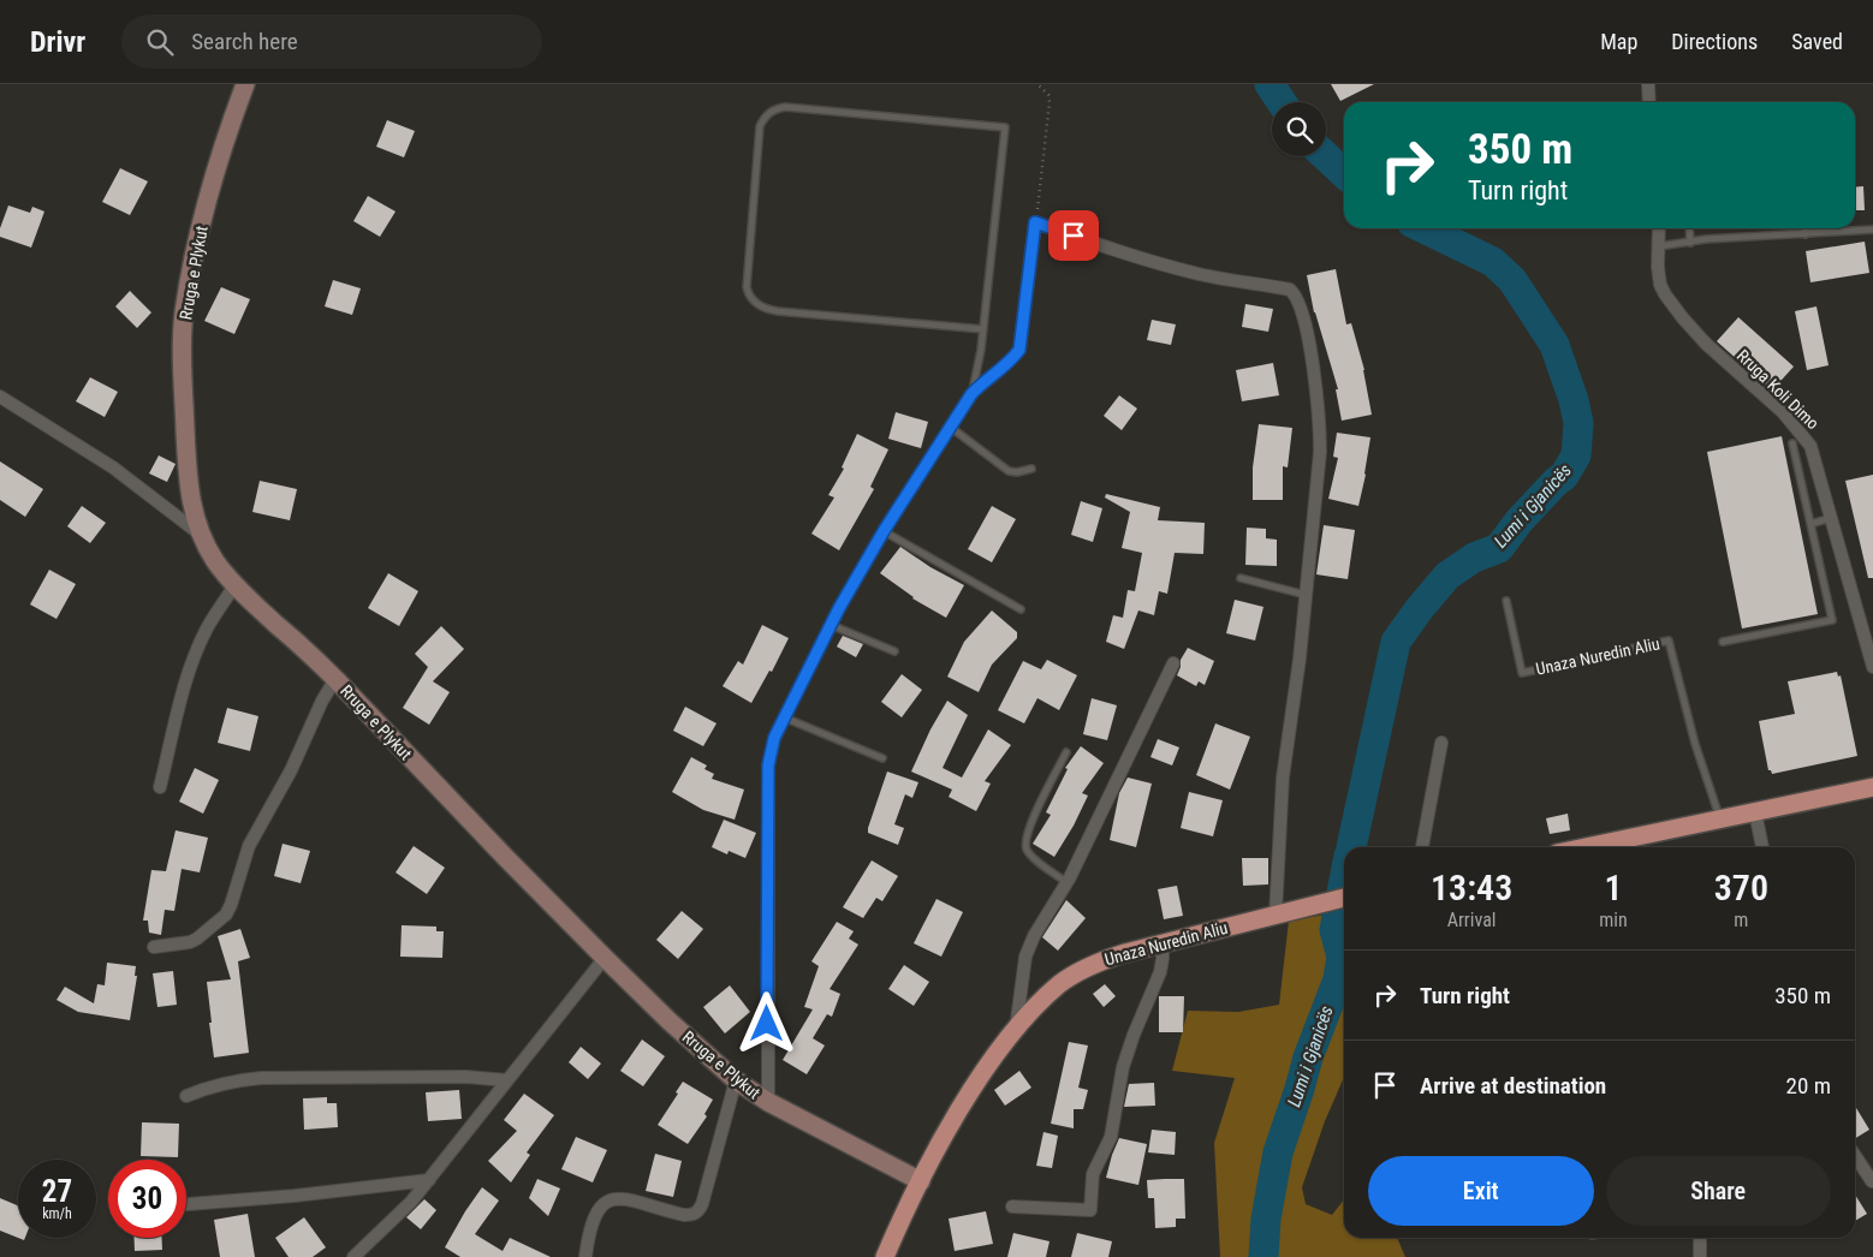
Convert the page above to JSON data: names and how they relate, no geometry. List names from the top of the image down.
{
  "streets": {
    "main road": ["Unaza Nuredin Aliu"],
    "street": ["Rruga e Plykut", "Rruga Koli Dimo"]
  },
  "crossings": [
    ["Rruga e Plykut", "Unaza Nuredin Aliu"]
  ],
  "water": ["Lumi i Gjanicës"],
  "page": {
    "header": "Drivr",
    "search": "Search here",
    "nav": ["Map", "Directions", "Saved"],
    "turn": ["350 m", "Turn right"],
    "eta": [
      "13:43",
      "Arrival",
      "1",
      "min",
      "370",
      "m"
    ],
    "list": [
      {
        "name": "Turn right",
        "value": "350 m"
      },
      {
        "name": "Arrive at destination",
        "value": "20 m"
      }
    ],
    "buttons": ["Exit", "Share"],
    "speed": "27 km/h",
    "limit": "30"
  }
}
